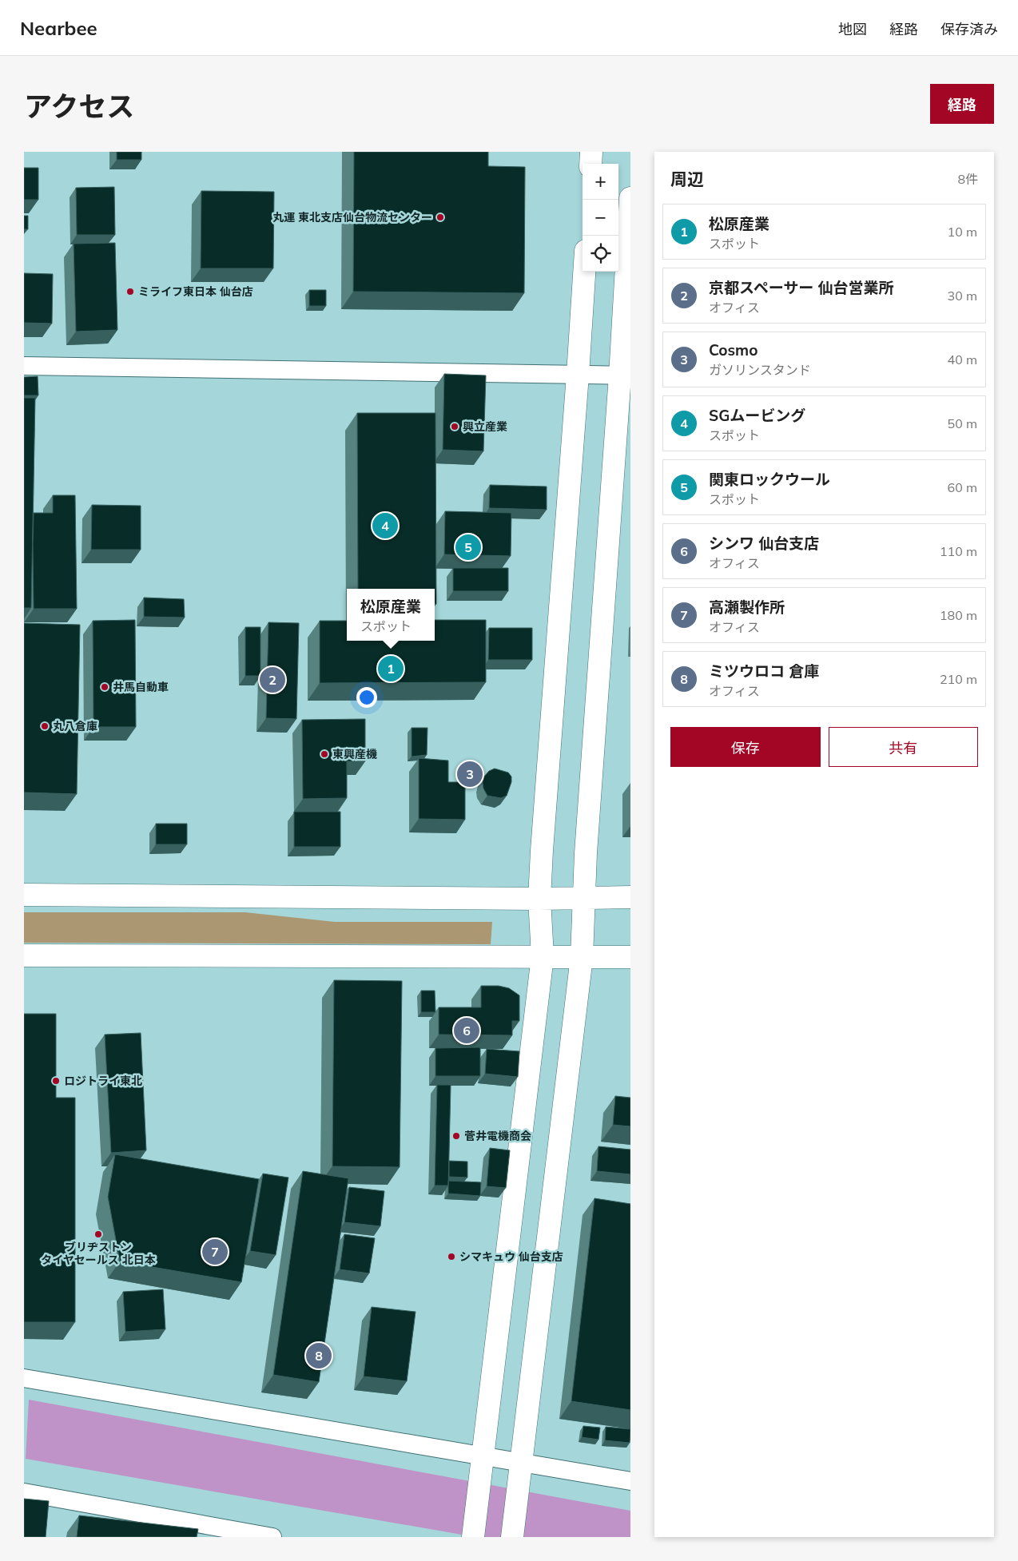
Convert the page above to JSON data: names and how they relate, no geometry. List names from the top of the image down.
{
  "places": [
    "丸運 東北支店仙台物流センター",
    "ミライフ東日本 仙台店",
    "興立産業",
    "井馬自動車",
    "丸八倉庫",
    "東興産機",
    "ロジトライ東北",
    "菅井電機商会",
    "ブリヂストン タイヤセールス 北日本",
    "シマキュウ 仙台支店"
  ],
  "page": {
    "header": "Nearbee",
    "nav": ["地図", "経路", "保存済み"],
    "title": "アクセス",
    "buttons": [
      "経路",
      ["保存", "共有"]
    ],
    "heading": ["周辺", "8件"],
    "map_buttons": ["+", "−"],
    "list": [
      {
        "mark": "1",
        "name": "松原産業",
        "note": "スポット",
        "value": "10 m"
      },
      {
        "mark": "2",
        "name": "京都スペーサー 仙台営業所",
        "note": "オフィス",
        "value": "30 m"
      },
      {
        "mark": "3",
        "name": "Cosmo",
        "note": "ガソリンスタンド",
        "value": "40 m"
      },
      {
        "mark": "4",
        "name": "SGムービング",
        "note": "スポット",
        "value": "50 m"
      },
      {
        "mark": "5",
        "name": "関東ロックウール",
        "note": "スポット",
        "value": "60 m"
      },
      {
        "mark": "6",
        "name": "シンワ 仙台支店",
        "note": "オフィス",
        "value": "110 m"
      },
      {
        "mark": "7",
        "name": "高瀬製作所",
        "note": "オフィス",
        "value": "180 m"
      },
      {
        "mark": "8",
        "name": "ミツウロコ 倉庫",
        "note": "オフィス",
        "value": "210 m"
      }
    ],
    "pins": [
      "4",
      "5",
      "1",
      "2",
      "3",
      "6",
      "7",
      "8"
    ],
    "popup": ["松原産業", "スポット"]
  }
}
